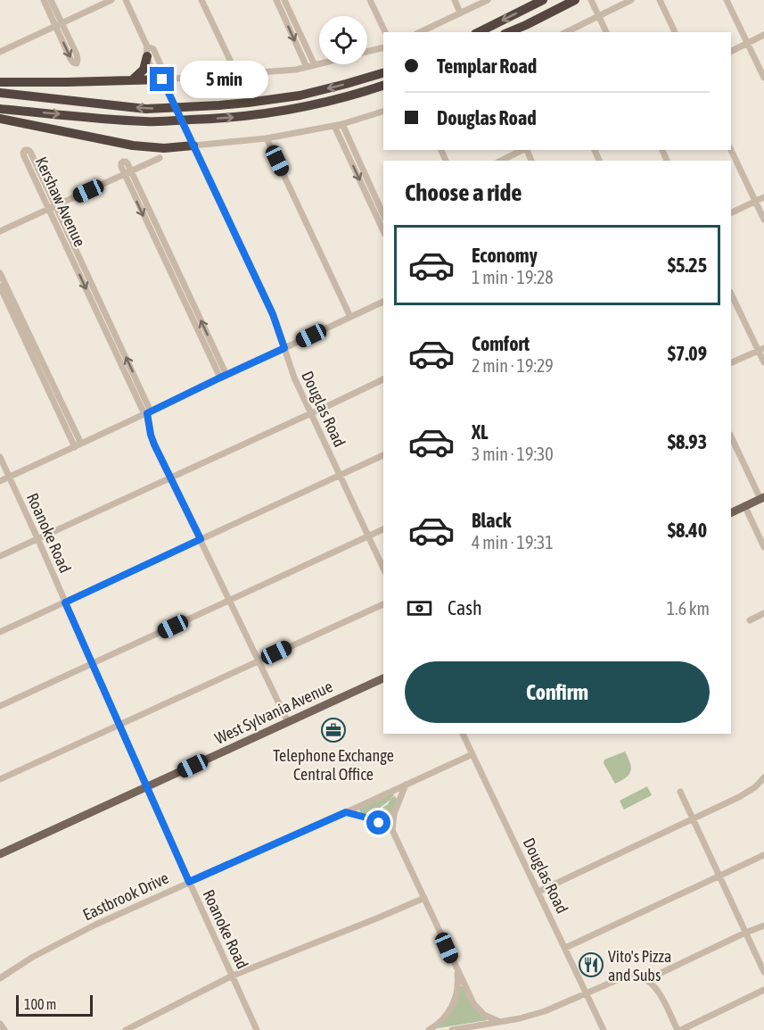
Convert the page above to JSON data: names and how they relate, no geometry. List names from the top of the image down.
{
  "streets": {
    "main road": ["West Sylvania Avenue"],
    "street": [
      "Kershaw Avenue",
      "Douglas Road",
      "Roanoke Road",
      "Eastbrook Drive"
    ]
  },
  "crossings": [
    ["Kershaw Avenue", "West Sylvania Avenue"],
    ["Douglas Road", "Eastbrook Drive"],
    ["Roanoke Road", "West Sylvania Avenue"],
    ["Roanoke Road", "Eastbrook Drive"]
  ],
  "places": {
    "office": ["Telephone Exchange Central Office"],
    "restaurant": ["Vito's Pizza and Subs"]
  },
  "scale_bar": "100 m",
  "page": {
    "banner": ["Templar Road", "Douglas Road"],
    "bubble": "5 min",
    "heading": "Choose a ride",
    "list": [
      {
        "name": "Economy",
        "note": "1 min · 19:28",
        "value": "$5.25"
      },
      {
        "name": "Comfort",
        "note": "2 min · 19:29",
        "value": "$7.09"
      },
      {
        "name": "XL",
        "note": "3 min · 19:30",
        "value": "$8.93"
      },
      {
        "name": "Black",
        "note": "4 min · 19:31",
        "value": "$8.40"
      }
    ],
    "pay": ["Cash", "1.6 km"],
    "buttons": "Confirm",
    "scale": "100 m"
  }
}
